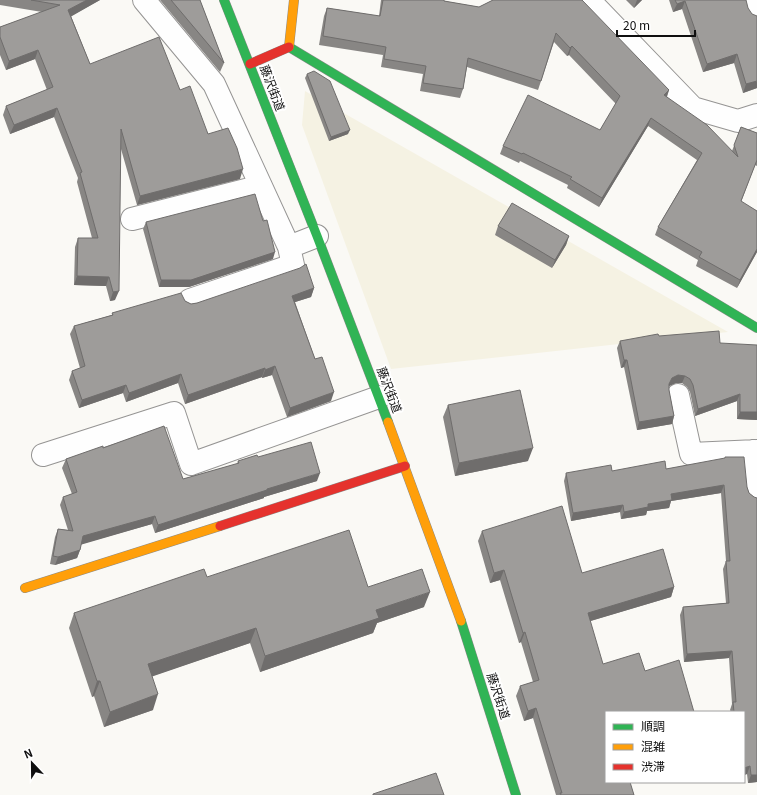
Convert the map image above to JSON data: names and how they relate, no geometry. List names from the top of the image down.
{
  "streets": {
    "main road": ["藤沢街道"]
  },
  "legend": ["順調", "混雑", "渋滞"],
  "scale_bar": "20 m",
  "north": "top"
}
